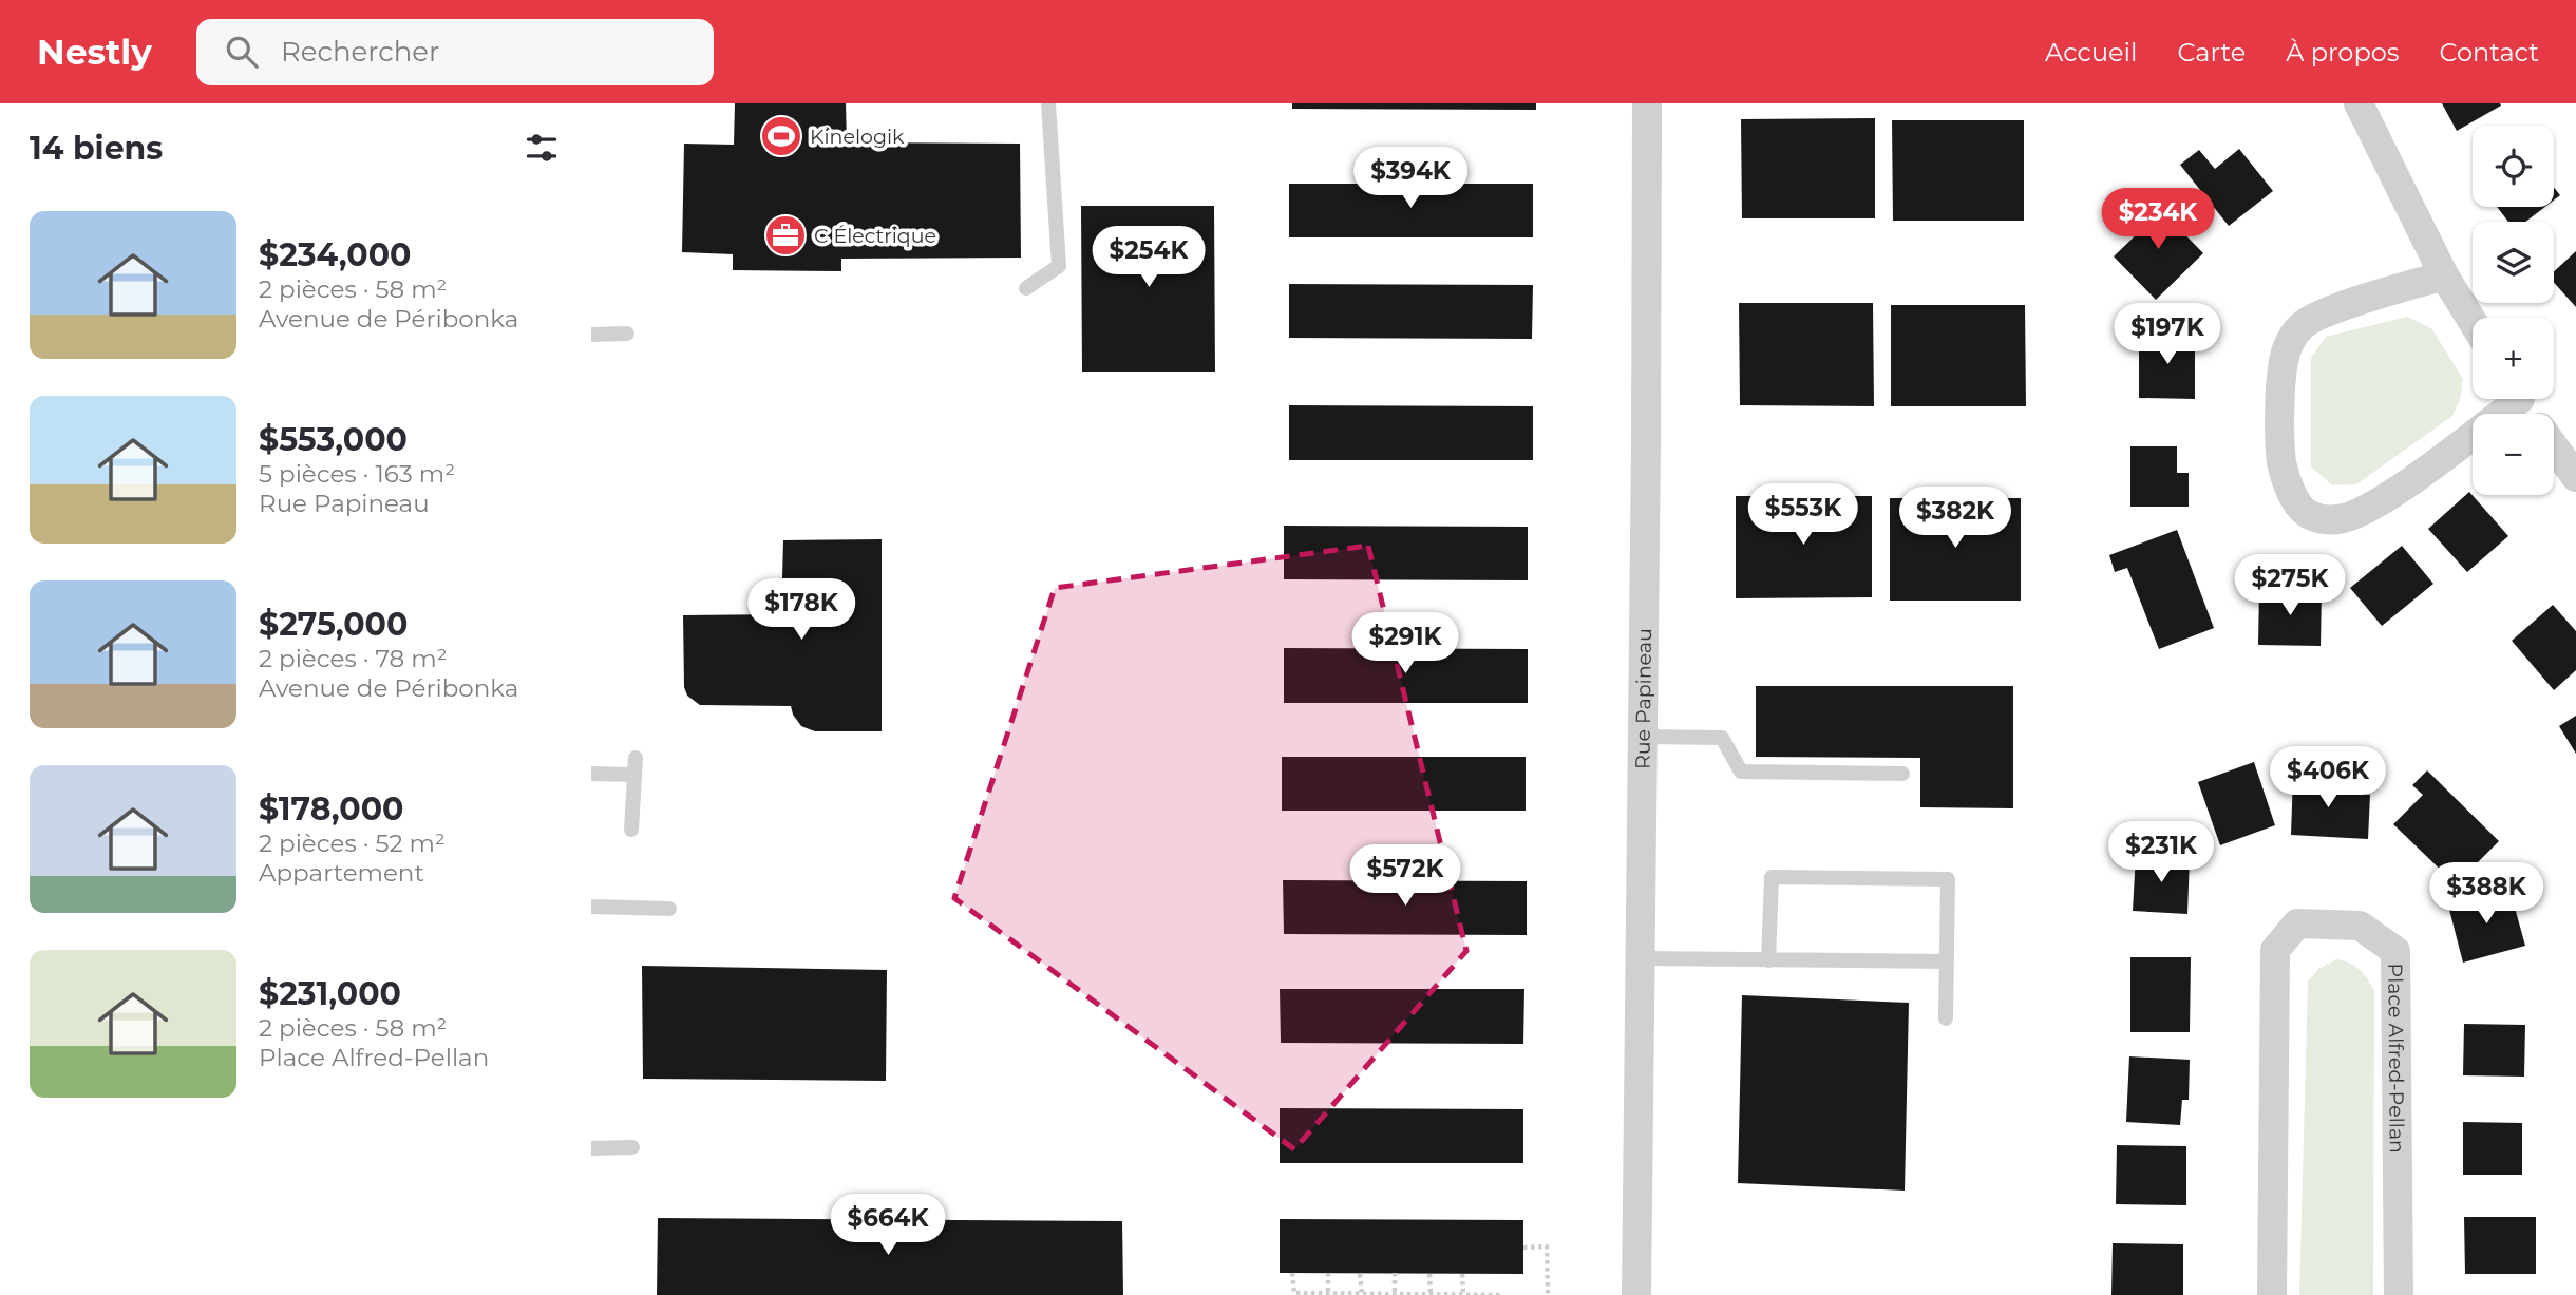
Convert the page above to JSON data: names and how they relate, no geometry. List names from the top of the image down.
{
  "streets": {
    "street": ["Rue Papineau", "Place Alfred-Pellan"]
  },
  "places": {
    "sports": ["Kinelogik"],
    "office": ["C Électrique"]
  },
  "page": {
    "header": "Nestly",
    "search": "Rechercher",
    "nav": [
      "Accueil",
      "Carte",
      "À propos",
      "Contact"
    ],
    "heading": "14 biens",
    "map_buttons": ["+", "−"],
    "price": [
      "$394K",
      "$234K",
      "$254K",
      "$197K",
      "$553K",
      "$382K",
      "$275K",
      "$178K",
      "$291K",
      "$406K",
      "$231K",
      "$572K",
      "$388K",
      "$664K"
    ],
    "list": [
      {
        "name": "$234,000",
        "note": "2 pièces · 58 m² · Avenue de Péribonka"
      },
      {
        "name": "$553,000",
        "note": "5 pièces · 163 m² · Rue Papineau"
      },
      {
        "name": "$275,000",
        "note": "2 pièces · 78 m² · Avenue de Péribonka"
      },
      {
        "name": "$178,000",
        "note": "2 pièces · 52 m² · Appartement"
      },
      {
        "name": "$231,000",
        "note": "2 pièces · 58 m² · Place Alfred-Pellan"
      }
    ]
  }
}
